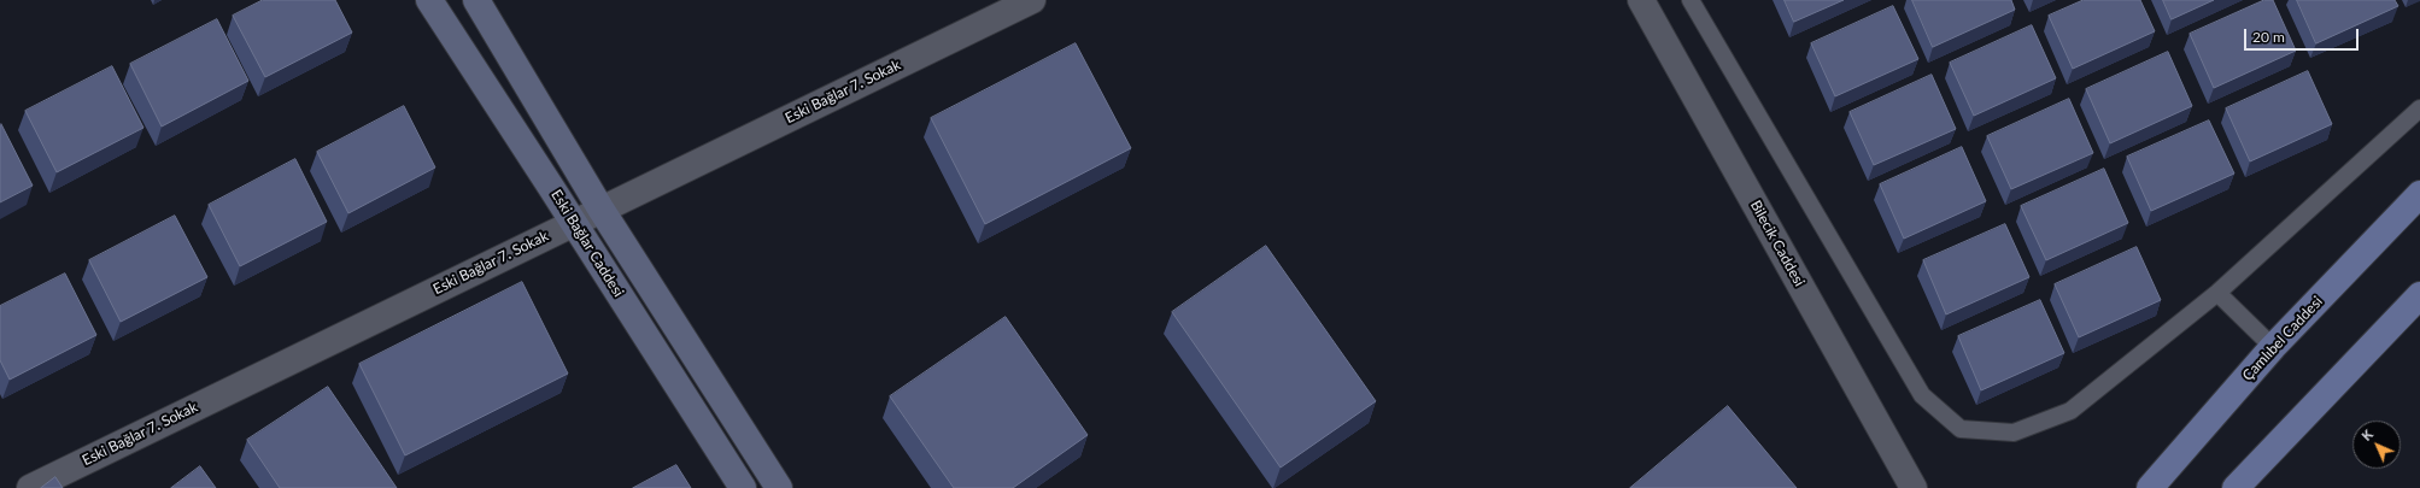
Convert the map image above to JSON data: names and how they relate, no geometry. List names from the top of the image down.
{
  "streets": {
    "main road": ["Çamlıbel Caddesi"],
    "street": ["Eski Bağlar 7. Sokak", "Eski Bağlar Caddesi", "Bilecik Caddesi"]
  },
  "crossings": [
    ["Eski Bağlar 7. Sokak", "Eski Bağlar Caddesi"]
  ],
  "scale_bar": "20 m",
  "north": "top left"
}
